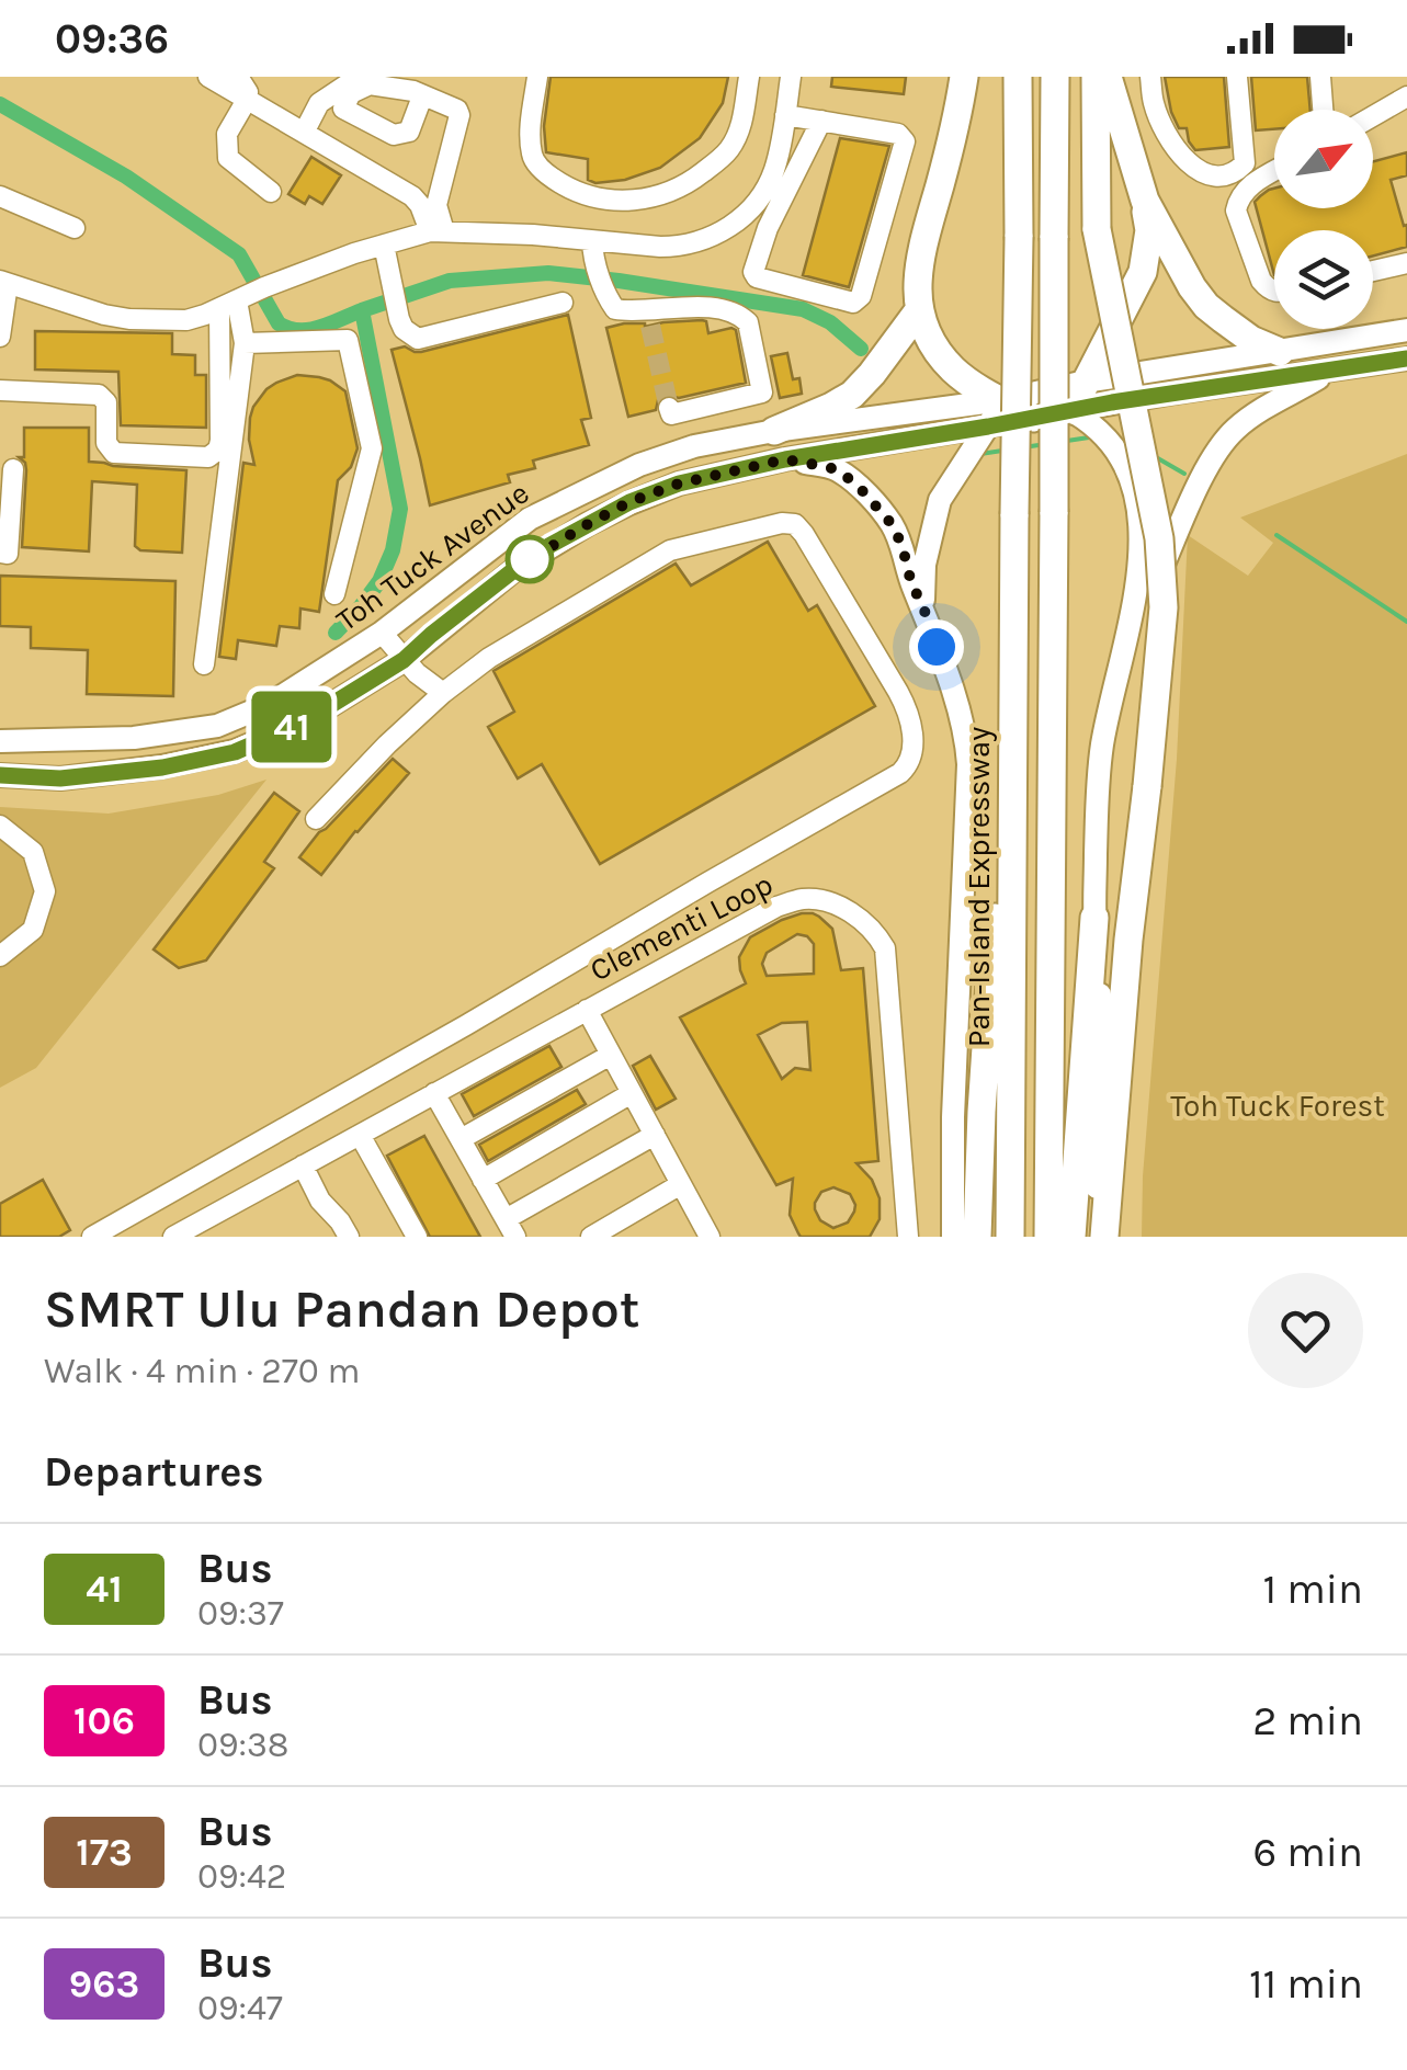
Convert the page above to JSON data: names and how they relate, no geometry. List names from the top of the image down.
{
  "streets": {
    "highway": ["Pan-Island Expressway"],
    "main road": ["Toh Tuck Avenue"],
    "street": ["Clementi Loop"]
  },
  "parks": ["Toh Tuck Forest"],
  "lines": ["bus line 41"],
  "north": "top right",
  "page": {
    "status": "09:36",
    "on_map": "41",
    "heading": [
      ["SMRT Ulu Pandan Depot", "Walk · 4 min · 270 m"],
      "Departures"
    ],
    "list": [
      {
        "mark": "41",
        "name": "Bus",
        "note": "09:37",
        "value": "1 min"
      },
      {
        "mark": "106",
        "name": "Bus",
        "note": "09:38",
        "value": "2 min"
      },
      {
        "mark": "173",
        "name": "Bus",
        "note": "09:42",
        "value": "6 min"
      },
      {
        "mark": "963",
        "name": "Bus",
        "note": "09:47",
        "value": "11 min"
      }
    ]
  }
}
